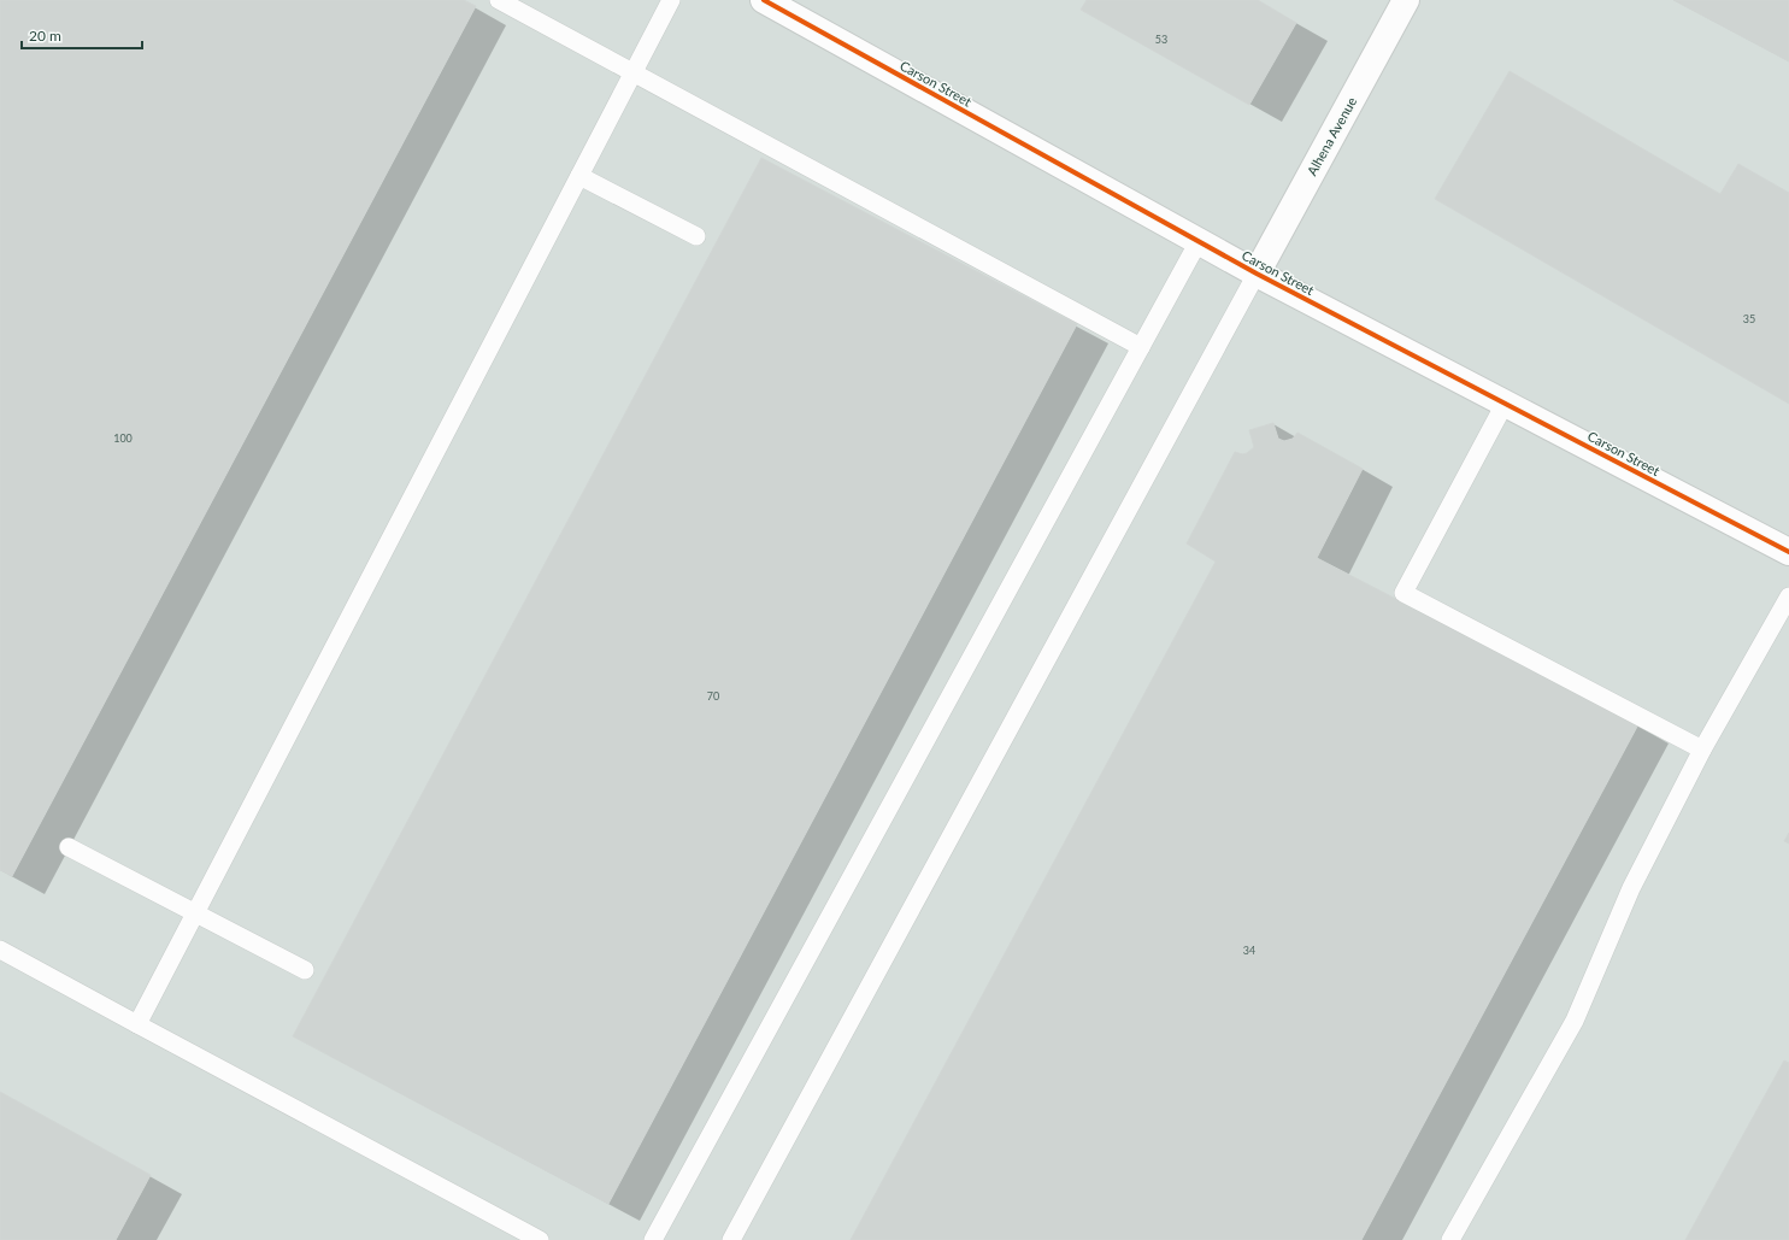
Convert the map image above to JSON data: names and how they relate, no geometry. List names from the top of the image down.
{
  "streets": {
    "street": ["Carson Street", "Alhena Avenue"]
  },
  "crossings": [
    ["Carson Street", "Alhena Avenue"]
  ],
  "house_numbers": [
    "53",
    "35",
    "100",
    "70",
    "34"
  ],
  "scale_bar": "20 m"
}
